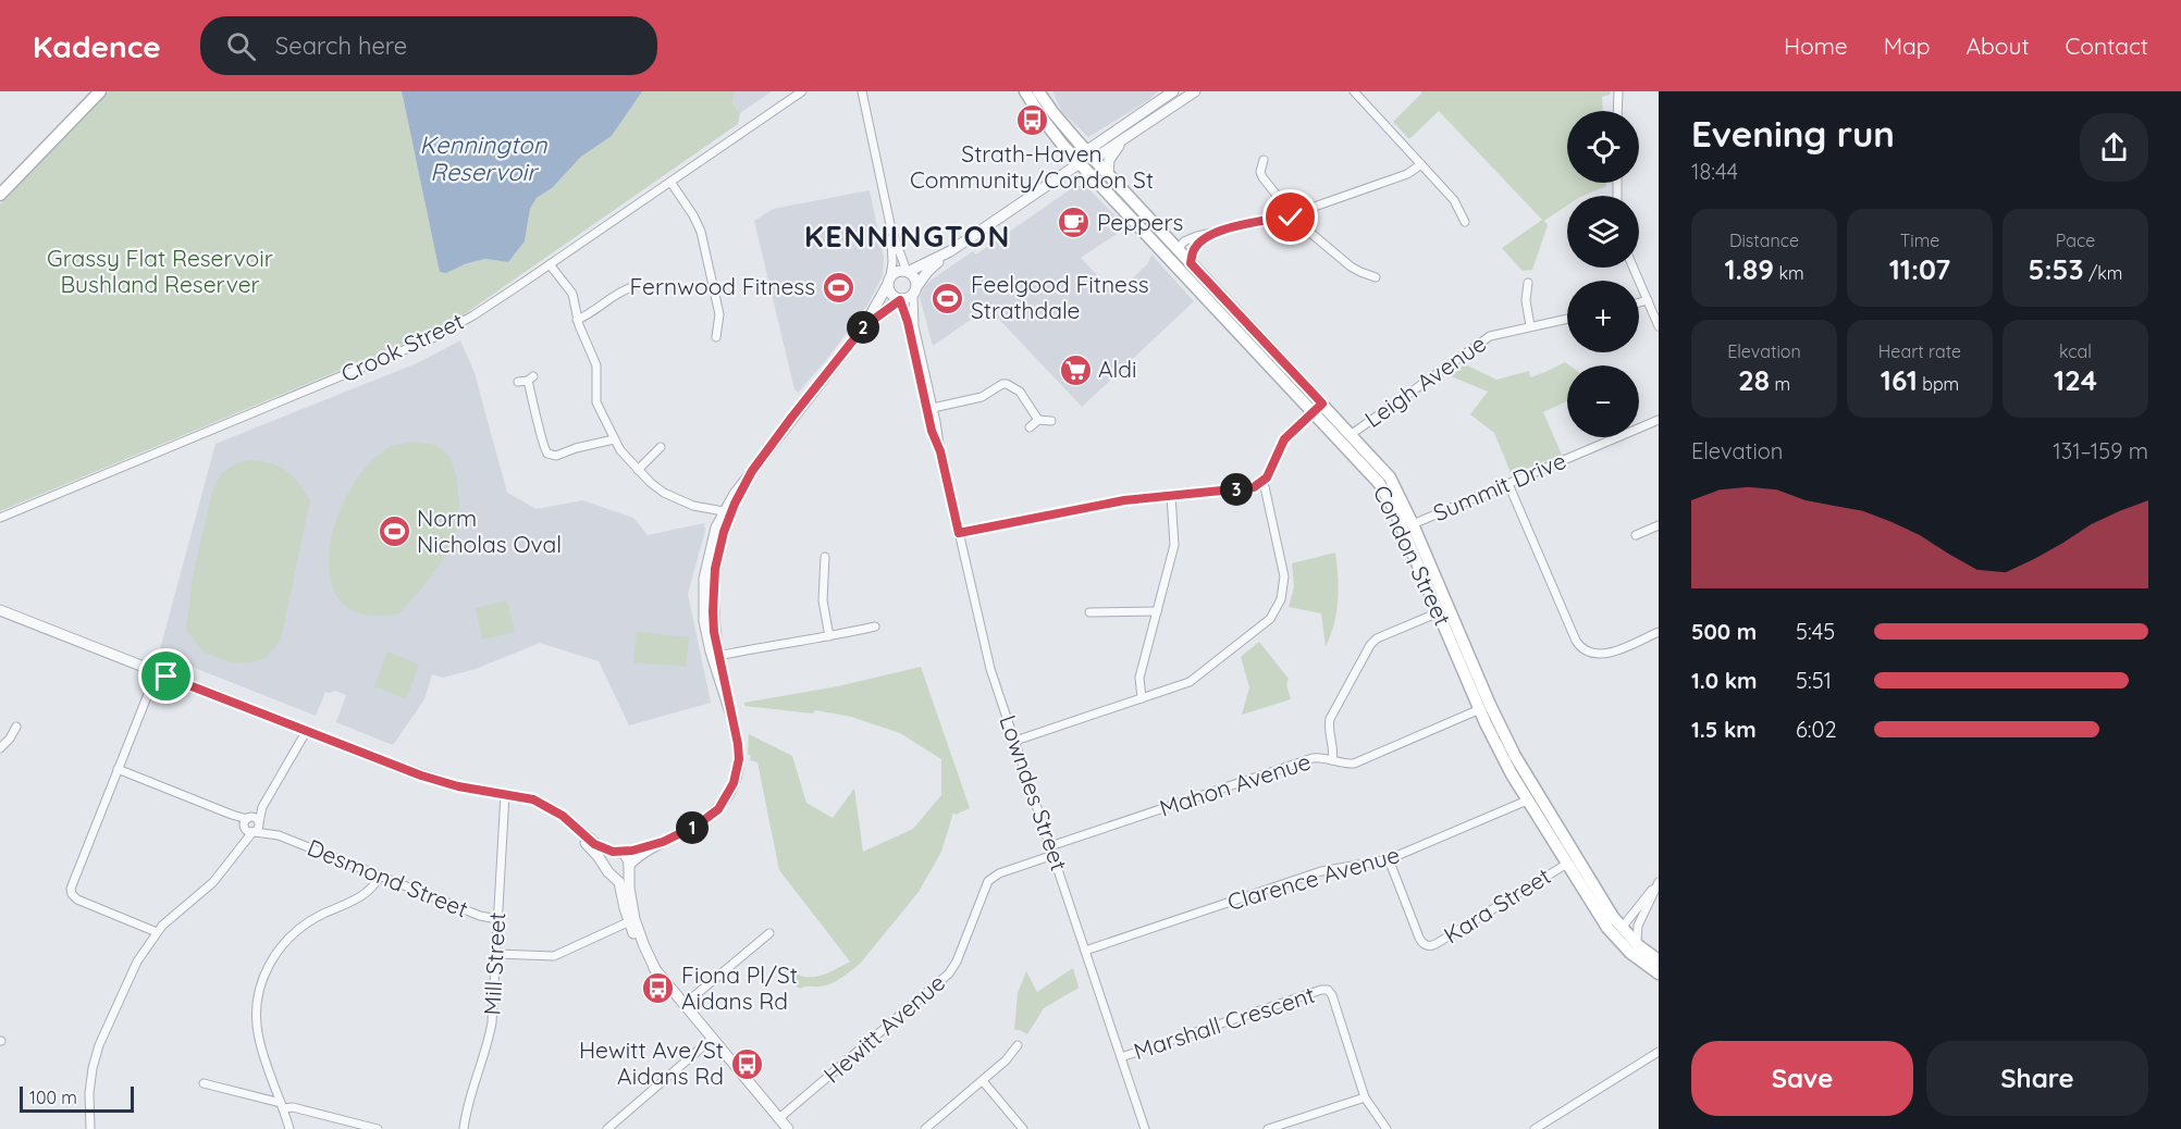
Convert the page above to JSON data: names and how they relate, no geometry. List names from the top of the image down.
{
  "streets": {
    "main road": ["Condon Street"],
    "street": [
      "Crook Street",
      "Leigh Avenue",
      "Summit Drive",
      "Mahon Avenue",
      "Lowndes Street",
      "Desmond Street",
      "Clarence Avenue",
      "Kara Street",
      "Mill Street",
      "Marshall Crescent",
      "Hewitt Avenue"
    ]
  },
  "crossings": [
    ["Leigh Avenue", "Condon Street"],
    ["Summit Drive", "Condon Street"],
    ["Condon Street", "Mahon Avenue"],
    ["Condon Street", "Clarence Avenue"],
    ["Condon Street", "Kara Street"],
    ["Mahon Avenue", "Lowndes Street"],
    ["Lowndes Street", "Clarence Avenue"],
    ["Lowndes Street", "Marshall Crescent"],
    ["Lowndes Street", "Hewitt Avenue"],
    ["Desmond Street", "Mill Street"],
    ["Clarence Avenue", "Kara Street"]
  ],
  "districts": ["KENNINGTON"],
  "water": ["Kennington Reservoir"],
  "parks": ["Grassy Flat Reservoir Bushland Reserver"],
  "places": {
    "bus stop": ["Strath-Haven Community/Condon St", "Fiona Pl/St Aidans Rd", "Hewitt Ave/St Aidans Rd"],
    "cafe": ["Peppers"],
    "sports": ["Fernwood Fitness", "Feelgood Fitness Strathdale", "Norm Nicholas Oval"],
    "supermarket": ["Aldi"]
  },
  "scale_bar": "100 m",
  "page": {
    "header": "Kadence",
    "search": "Search here",
    "nav": [
      "Home",
      "Map",
      "About",
      "Contact"
    ],
    "heading": ["Evening run", "18:44"],
    "map_buttons": ["+", "−"],
    "stats": [
      ["Distance", "1.89 km"],
      ["Time", "11:07"],
      ["Pace", "5:53 /km"],
      ["Elevation", "28 m"],
      ["Heart rate", "161 bpm"],
      ["kcal", "124"]
    ],
    "pins": ["2", "3", "1"],
    "chart": ["Elevation", "131–159 m"],
    "list": [
      {
        "name": "500 m",
        "note": "5:45"
      },
      {
        "name": "1.0 km",
        "note": "5:51"
      },
      {
        "name": "1.5 km",
        "note": "6:02"
      }
    ],
    "buttons": ["Save", "Share"],
    "scale": "100 m"
  }
}
